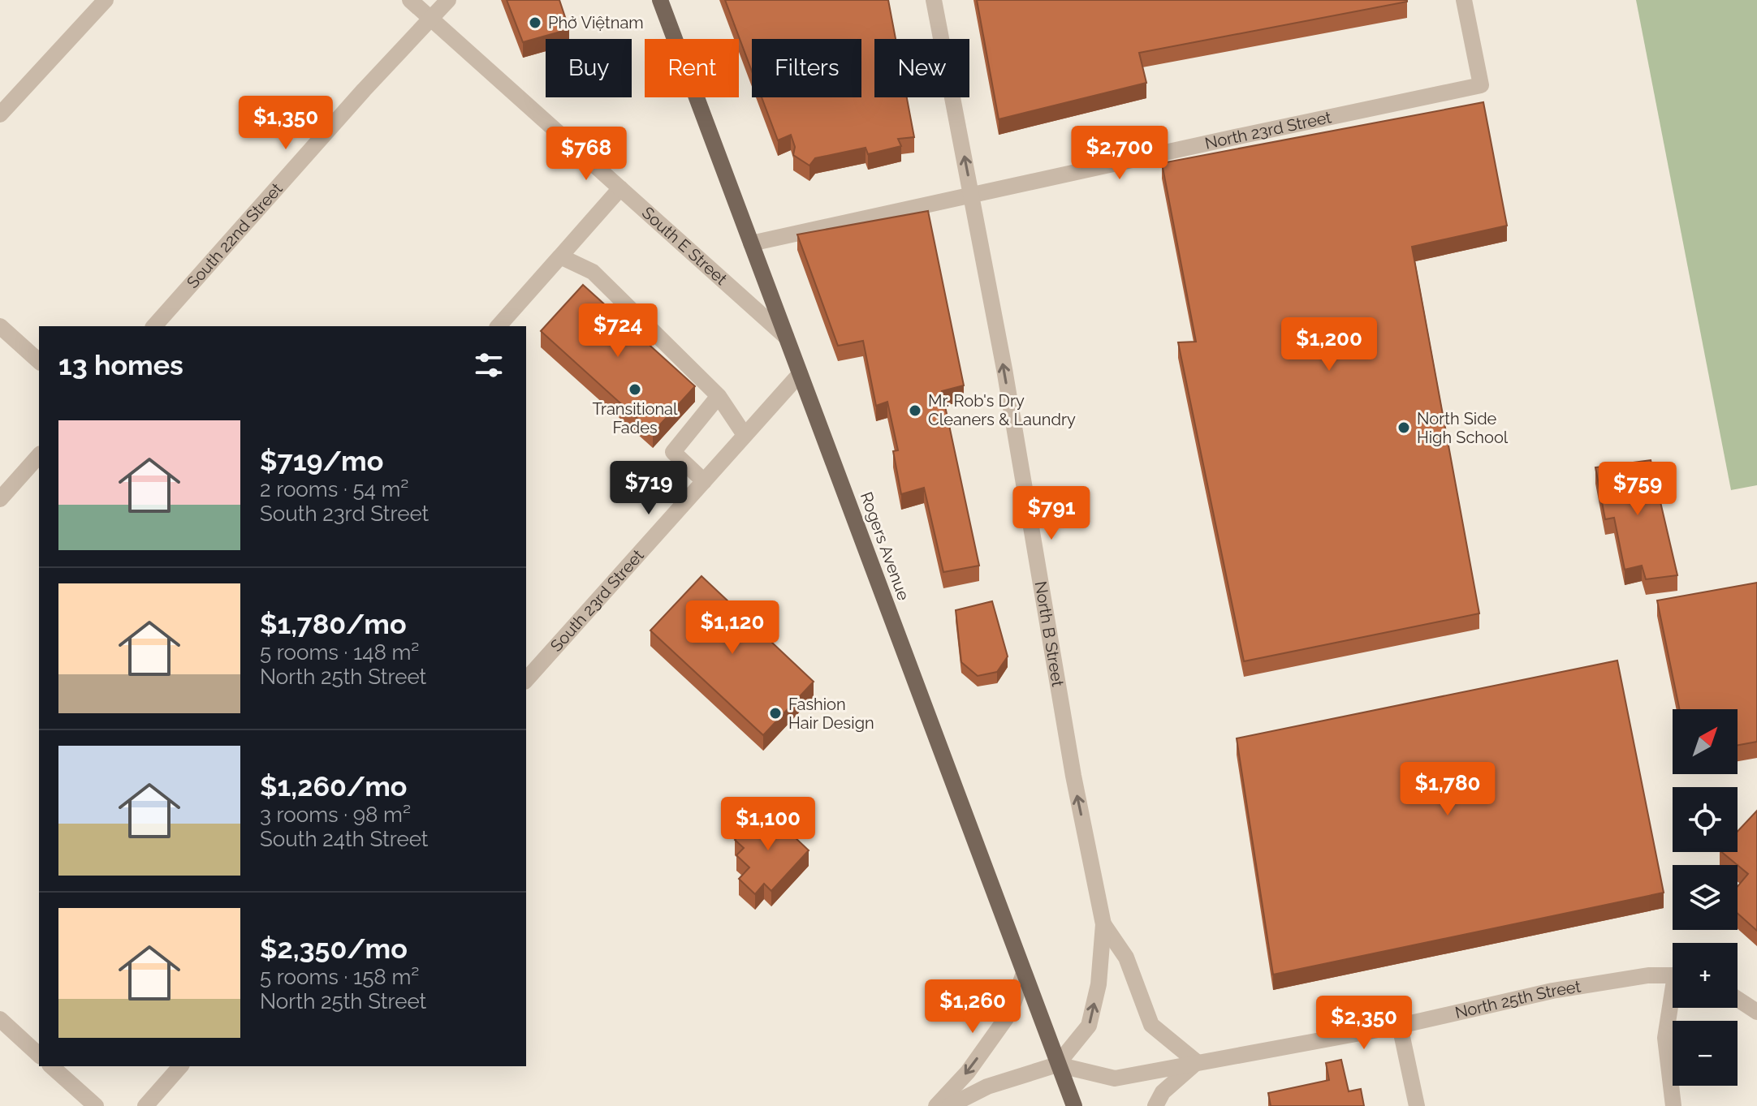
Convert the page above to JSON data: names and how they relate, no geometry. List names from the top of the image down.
{
  "streets": {
    "main road": ["Rogers Avenue"],
    "street": [
      "North 23rd Street",
      "South 22nd Street",
      "South E Street",
      "South 23rd Street",
      "North B Street",
      "North 25th Street"
    ]
  },
  "crossings": [
    ["North 23rd Street", "Rogers Avenue"],
    ["North 23rd Street", "North B Street"],
    ["South 22nd Street", "South E Street"],
    ["South E Street", "Rogers Avenue"],
    ["Rogers Avenue", "South 23rd Street"],
    ["Rogers Avenue", "North B Street"],
    ["Rogers Avenue", "North 25th Street"],
    ["North B Street", "North 25th Street"]
  ],
  "one_way": ["North B Street"],
  "places": [
    "Phở Việtnam",
    "Transitional Fades",
    "Mr. Rob's Dry Cleaners & Laundry",
    "North Side High School",
    "Fashion Hair Design"
  ],
  "north": "top right",
  "page": {
    "chip": [
      "Buy",
      "Rent",
      "Filters",
      "New"
    ],
    "price": [
      "$1,350",
      "$2,700",
      "$768",
      "$724",
      "$1,200",
      "$719",
      "$759",
      "$791",
      "$1,120",
      "$1,780",
      "$1,100",
      "$1,260",
      "$2,350"
    ],
    "heading": "13 homes",
    "list": [
      {
        "name": "$719/mo",
        "note": "2 rooms · 54 m² · South 23rd Street"
      },
      {
        "name": "$1,780/mo",
        "note": "5 rooms · 148 m² · North 25th Street"
      },
      {
        "name": "$1,260/mo",
        "note": "3 rooms · 98 m² · South 24th Street"
      },
      {
        "name": "$2,350/mo",
        "note": "5 rooms · 158 m² · North 25th Street"
      }
    ],
    "map_buttons": ["+", "−"]
  }
}
